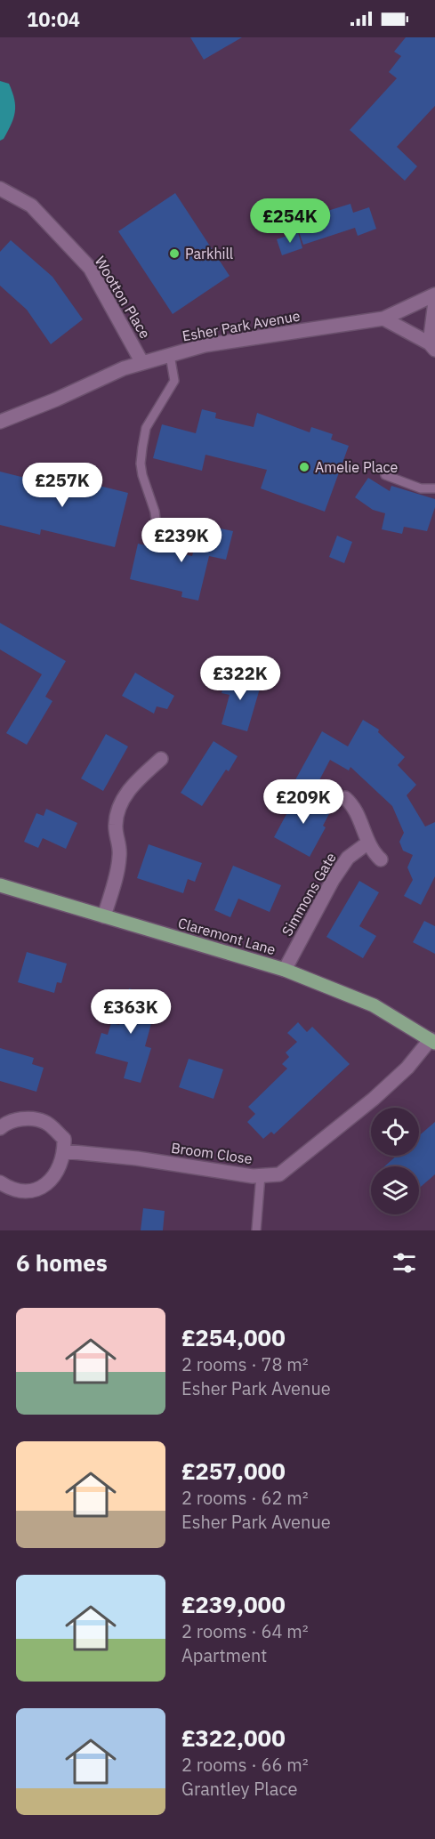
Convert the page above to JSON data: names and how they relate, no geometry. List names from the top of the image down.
{
  "streets": {
    "main road": ["Claremont Lane"],
    "street": [
      "Wootton Place",
      "Esher Park Avenue",
      "Simmons Gate",
      "Broom Close"
    ]
  },
  "crossings": [
    ["Wootton Place", "Esher Park Avenue"],
    ["Simmons Gate", "Claremont Lane"],
    ["Claremont Lane", "Broom Close"]
  ],
  "places": ["Parkhill", "Amelie Place"],
  "page": {
    "status": "10:04",
    "price": [
      "£254K",
      "£257K",
      "£239K",
      "£322K",
      "£209K",
      "£363K"
    ],
    "heading": "6 homes",
    "list": [
      {
        "name": "£254,000",
        "note": "2 rooms · 78 m² · Esher Park Avenue"
      },
      {
        "name": "£257,000",
        "note": "2 rooms · 62 m² · Esher Park Avenue"
      },
      {
        "name": "£239,000",
        "note": "2 rooms · 64 m² · Apartment"
      },
      {
        "name": "£322,000",
        "note": "2 rooms · 66 m² · Grantley Place"
      }
    ]
  }
}
